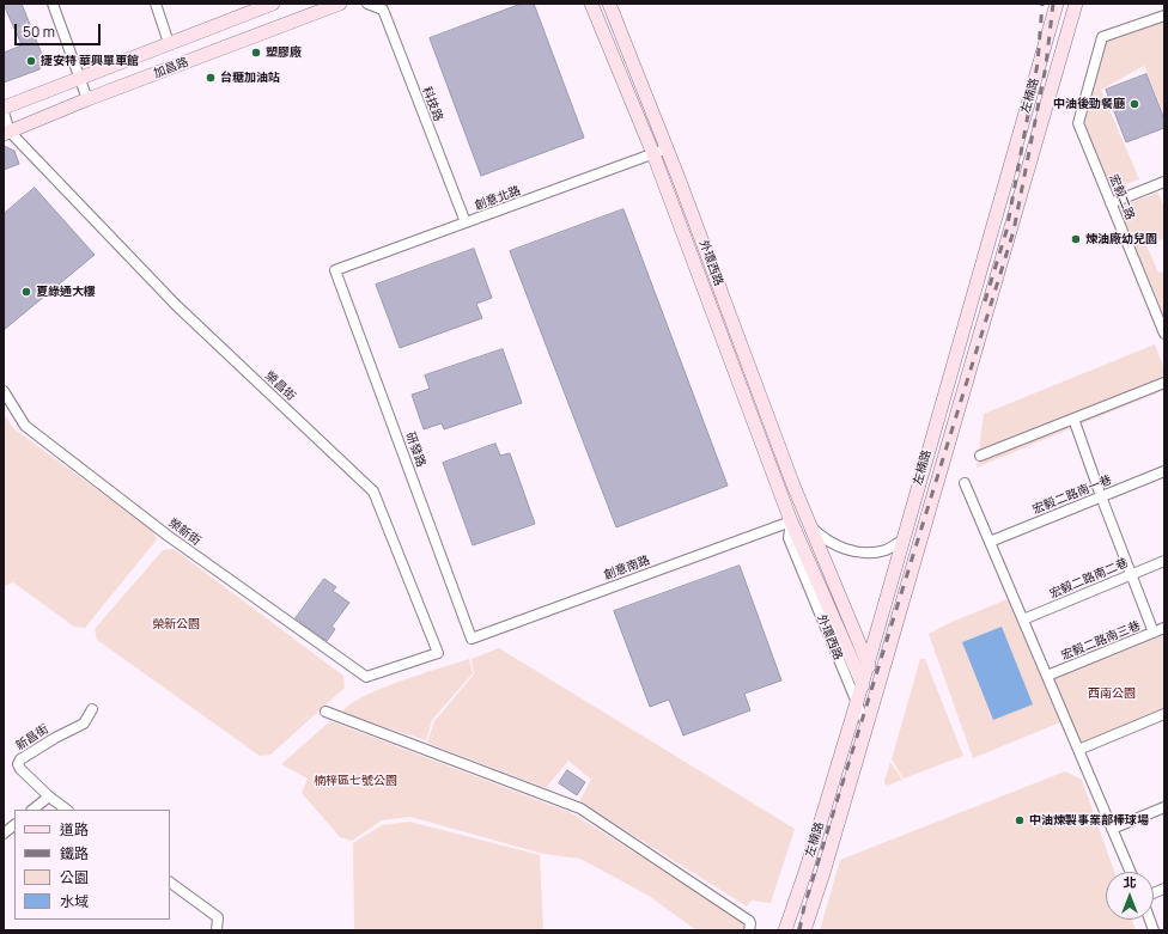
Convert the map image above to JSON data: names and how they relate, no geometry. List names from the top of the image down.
{
  "streets": {
    "street": [
      "加昌路",
      "左楠路",
      "科技路",
      "宏毅二路",
      "創意北路",
      "外環西路",
      "榮昌街",
      "研發路",
      "宏毅二路南一巷",
      "榮新街",
      "創意南路",
      "宏毅二路南二巷",
      "宏毅二路南三巷",
      "新昌街"
    ]
  },
  "crossings": [
    ["加昌路", "榮昌街"],
    ["左楠路", "外環西路"],
    ["科技路", "創意北路"],
    ["創意北路", "外環西路"],
    ["創意北路", "研發路"],
    ["外環西路", "創意南路"],
    ["榮昌街", "榮新街"],
    ["研發路", "創意南路"]
  ],
  "parks": ["榮新公園", "西南公園", "楠梓區七號公園"],
  "places": [
    "塑膠廠",
    "捷安特 華興單車館",
    "台糖加油站",
    "中油後勁餐廳",
    "煉油廠幼兒園",
    "夏綠通大樓",
    "中油煉製事業部棒球場"
  ],
  "legend": [
    "道路",
    "鐵路",
    "公園",
    "水域"
  ],
  "scale_bar": "50 m",
  "north": "top"
}
